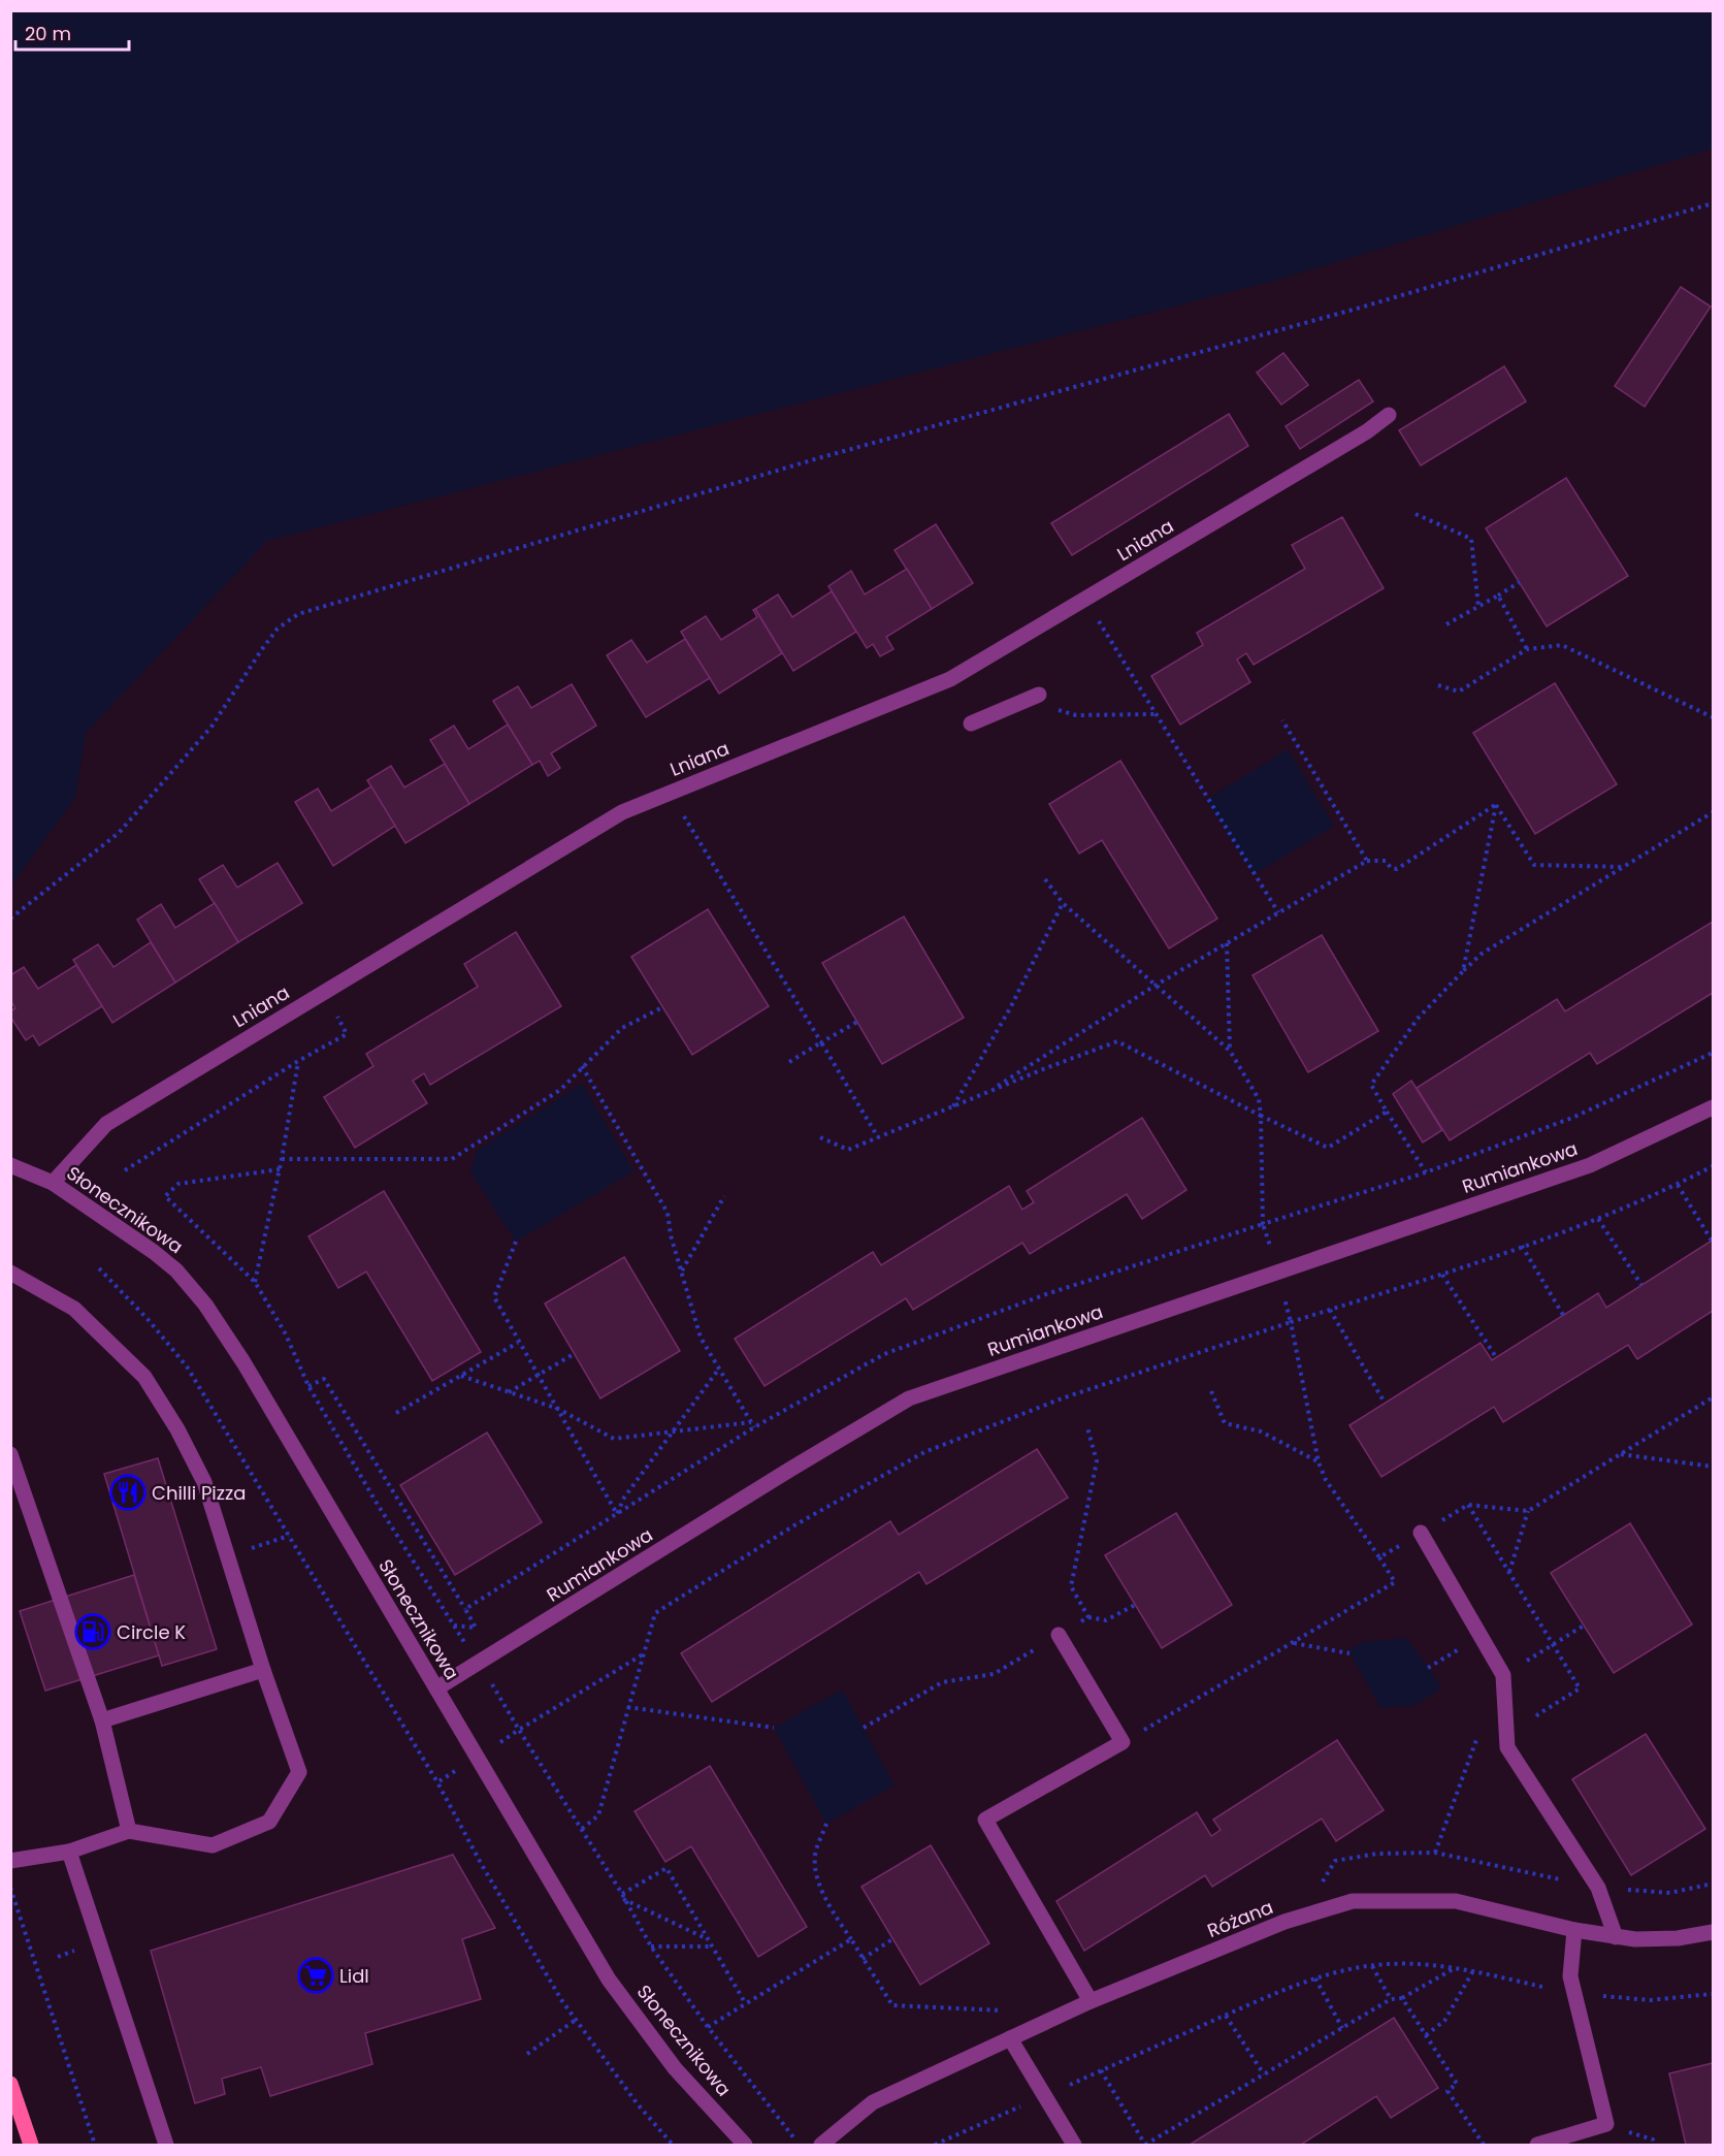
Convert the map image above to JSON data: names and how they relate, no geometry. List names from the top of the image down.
{
  "streets": {
    "street": [
      "Lniana",
      "Rumiankowa",
      "Słonecznikowa",
      "Różana"
    ]
  },
  "crossings": [
    ["Lniana", "Słonecznikowa"],
    ["Rumiankowa", "Słonecznikowa"]
  ],
  "places": {
    "restaurant": ["Chilli Pizza"],
    "fuel station": ["Circle K"],
    "supermarket": ["Lidl"]
  },
  "scale_bar": "20 m"
}
